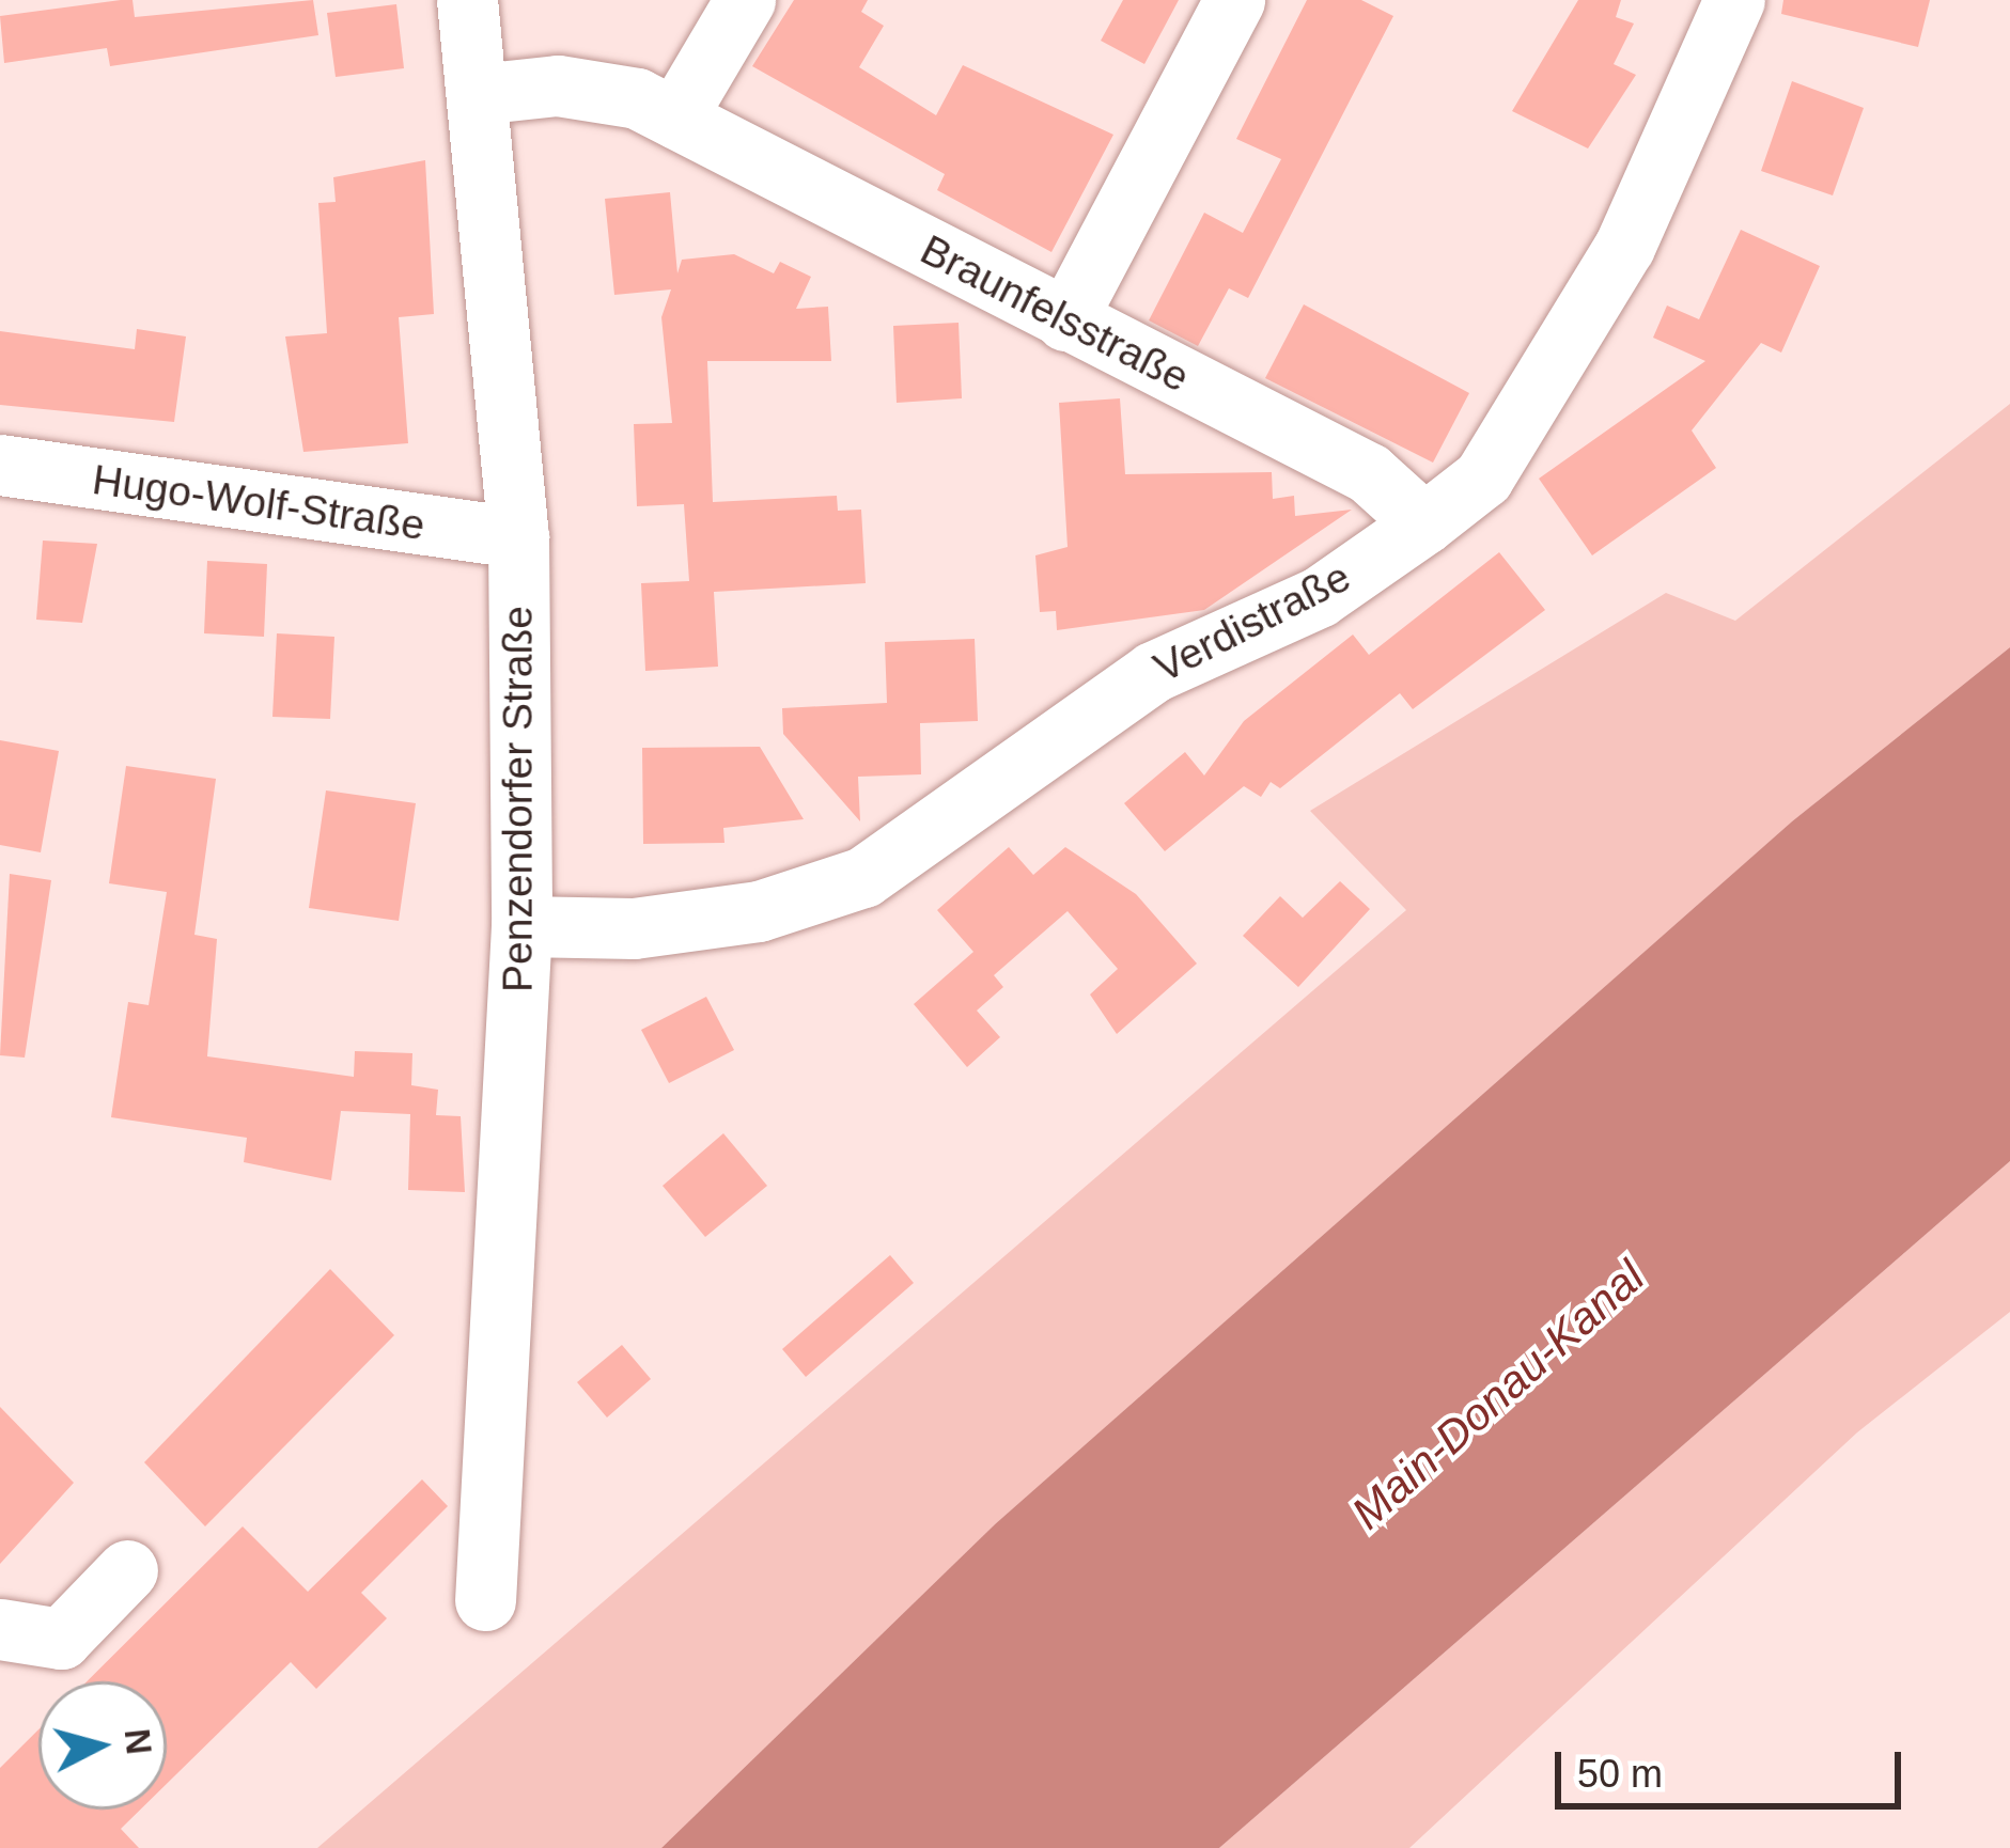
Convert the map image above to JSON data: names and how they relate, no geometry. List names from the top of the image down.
{
  "streets": {
    "street": [
      "Braunfelsstraße",
      "Hugo-Wolf-Straße",
      "Verdistraße",
      "Penzendorfer Straße"
    ]
  },
  "crossings": [
    ["Braunfelsstraße", "Verdistraße"],
    ["Braunfelsstraße", "Penzendorfer Straße"],
    ["Hugo-Wolf-Straße", "Penzendorfer Straße"],
    ["Verdistraße", "Penzendorfer Straße"]
  ],
  "water": ["Main-Donau-Kanal"],
  "scale_bar": "50 m",
  "north": "right"
}
